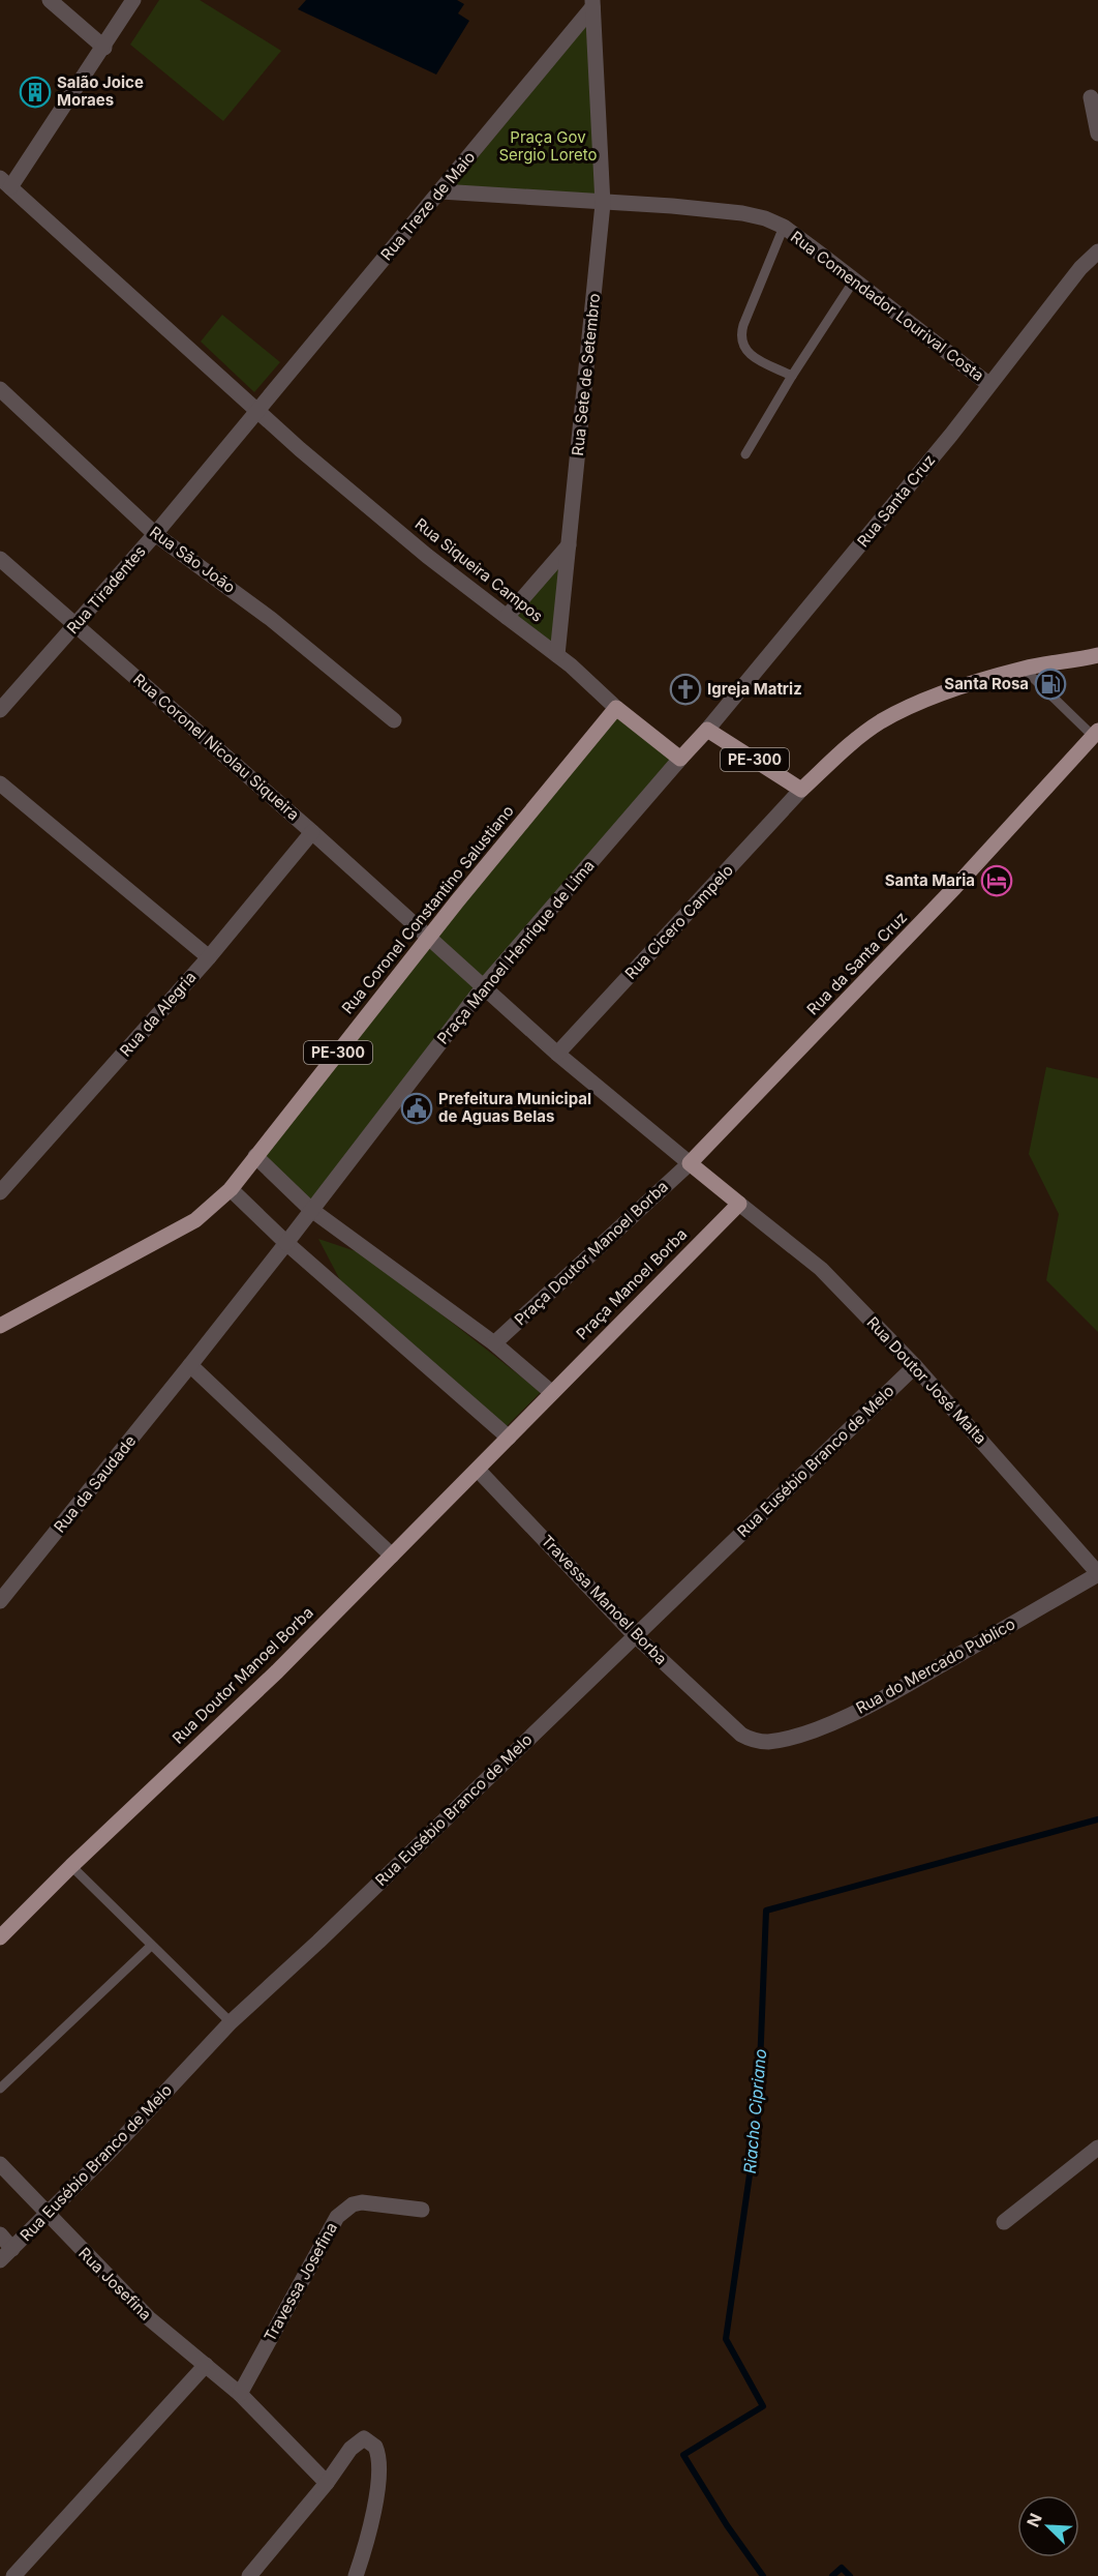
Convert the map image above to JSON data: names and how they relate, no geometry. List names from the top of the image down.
{
  "streets": {
    "main road": [
      "Rua Siqueira Campos",
      "PE-300",
      "Rua Coronel Constantino Salustiano",
      "Rua da Santa Cruz",
      "Praça Manoel Borba",
      "Rua Doutor Manoel Borba"
    ],
    "street": [
      "Rua Treze de Maio",
      "Rua Comendador Lourival Costa",
      "Rua Sete de Setembro",
      "Rua Santa Cruz",
      "Rua São João",
      "Rua Tiradentes",
      "Rua Coronel Nicolau Siqueira",
      "Rua Cicero Campelo",
      "Praça Manoel Henrique de Lima",
      "Rua da Alegria",
      "Praça Doutor Manoel Borba",
      "Rua Doutor José Malta",
      "Rua Eusébio Branco de Melo",
      "Rua da Saudade",
      "Travessa Manoel Borba",
      "Rua do Mercado Publico",
      "Travessa Josefina",
      "Rua Josefina"
    ]
  },
  "crossings": [
    ["Rua Treze de Maio", "Rua Comendador Lourival Costa"],
    ["Rua Treze de Maio", "Rua Sete de Setembro"],
    ["Rua Treze de Maio", "Rua Siqueira Campos"],
    ["Rua Treze de Maio", "Rua Tiradentes"],
    ["Rua Comendador Lourival Costa", "Rua Sete de Setembro"],
    ["Rua Comendador Lourival Costa", "Rua Santa Cruz"],
    ["Rua Sete de Setembro", "Rua Siqueira Campos"],
    ["Rua Santa Cruz", "PE-300"],
    ["Rua São João", "Rua Tiradentes"],
    ["Rua Siqueira Campos", "Rua Tiradentes"],
    ["Rua Siqueira Campos", "PE-300"],
    ["Rua Siqueira Campos", "Rua Coronel Constantino Salustiano"],
    ["Rua Siqueira Campos", "Praça Manoel Henrique de Lima"],
    ["Rua Tiradentes", "Rua Coronel Nicolau Siqueira"],
    ["Rua Coronel Nicolau Siqueira", "Rua Coronel Constantino Salustiano"],
    ["Rua Coronel Nicolau Siqueira", "Rua Cicero Campelo"],
    ["Rua Coronel Nicolau Siqueira", "Praça Manoel Henrique de Lima"],
    ["Rua Coronel Nicolau Siqueira", "Rua da Santa Cruz"],
    ["Rua Coronel Nicolau Siqueira", "Rua da Alegria"],
    ["Rua Coronel Nicolau Siqueira", "Praça Doutor Manoel Borba"],
    ["PE-300", "Rua Cicero Campelo"],
    ["PE-300", "Praça Manoel Henrique de Lima"],
    ["Rua da Santa Cruz", "Praça Doutor Manoel Borba"],
    ["Praça Manoel Borba", "Rua Doutor José Malta"],
    ["Praça Manoel Borba", "Rua Doutor Manoel Borba"],
    ["Rua Doutor José Malta", "Rua Eusébio Branco de Melo"],
    ["Rua Doutor José Malta", "Rua do Mercado Publico"],
    ["Rua Eusébio Branco de Melo", "Travessa Manoel Borba"],
    ["Rua Eusébio Branco de Melo", "Rua Josefina"],
    ["Travessa Manoel Borba", "Rua do Mercado Publico"],
    ["Travessa Manoel Borba", "Rua Doutor Manoel Borba"],
    ["Travessa Josefina", "Rua Josefina"]
  ],
  "water": ["Riacho Cipriano"],
  "parks": ["Praça Gov Sergio Loreto"],
  "places": {
    "building": ["Salão Joice Moraes"],
    "fuel station": ["Santa Rosa"],
    "church": ["Igreja Matriz"],
    "hotel": ["Santa Maria"],
    "public building": ["Prefeitura Municipal de Aguas Belas"]
  },
  "north": "top left"
}
